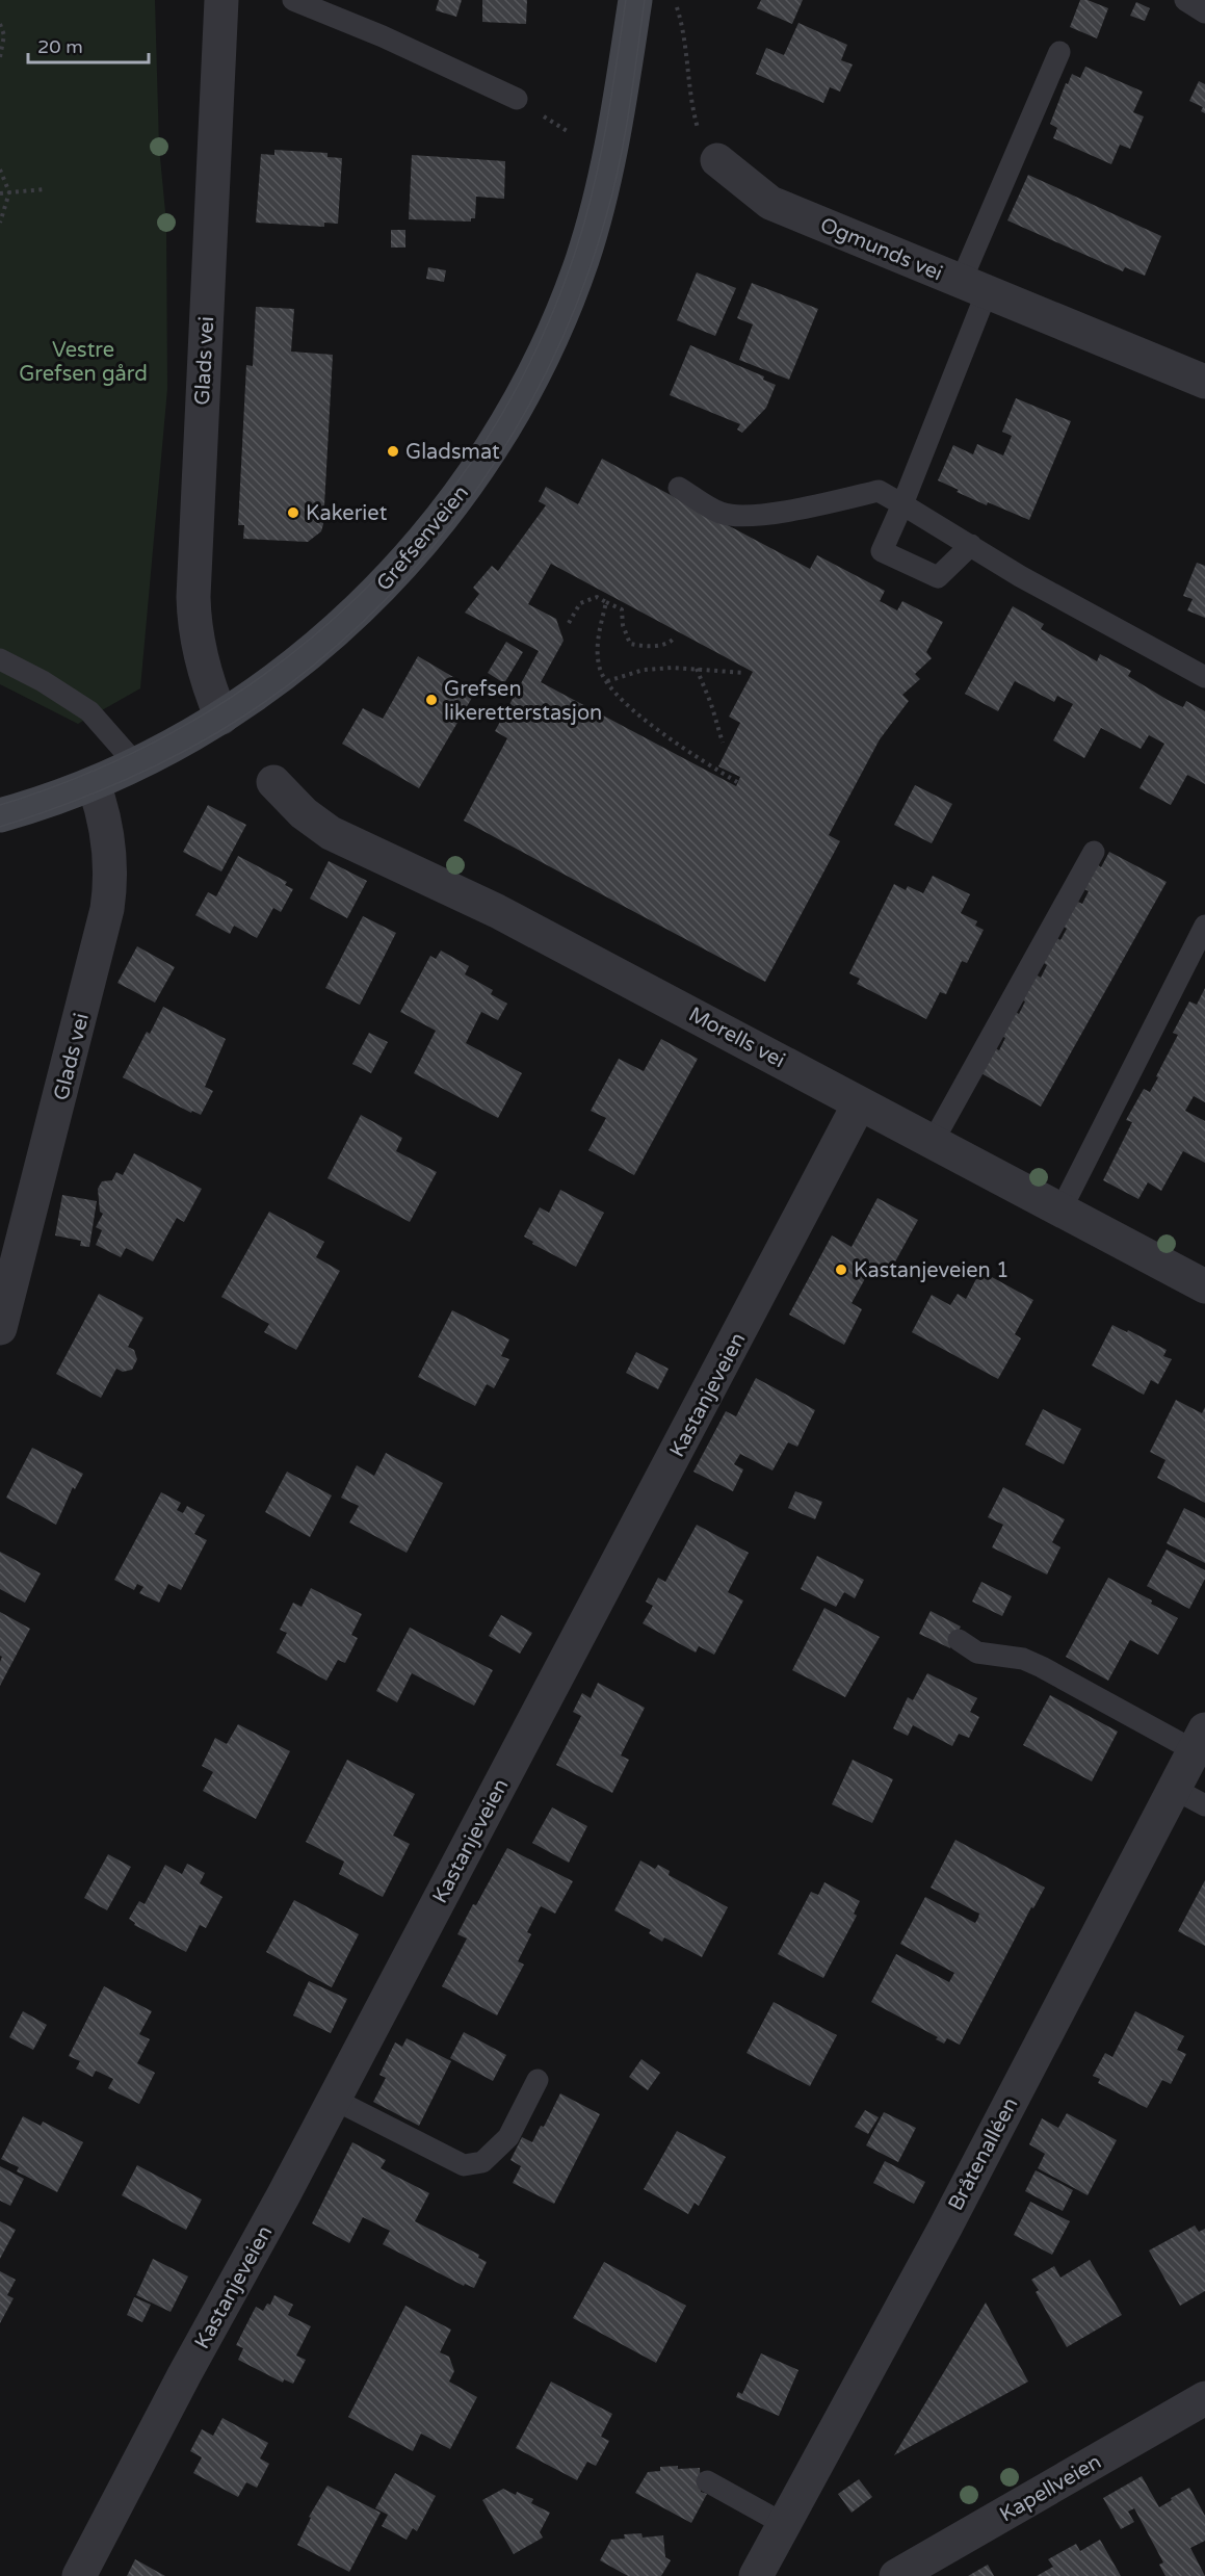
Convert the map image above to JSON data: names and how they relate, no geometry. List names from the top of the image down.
{
  "streets": {
    "main road": ["Grefsenveien"],
    "street": [
      "Ogmunds vei",
      "Glads vei",
      "Morells vei",
      "Kastanjeveien",
      "Bråtenalléen",
      "Kapellveien"
    ]
  },
  "crossings": [
    ["Glads vei", "Grefsenveien"],
    ["Morells vei", "Kastanjeveien"]
  ],
  "parks": ["Vestre Grefsen gård"],
  "places": [
    "Gladsmat",
    "Kakeriet",
    "Grefsen likeretterstasjon",
    "Kastanjeveien 1"
  ],
  "scale_bar": "20 m"
}
